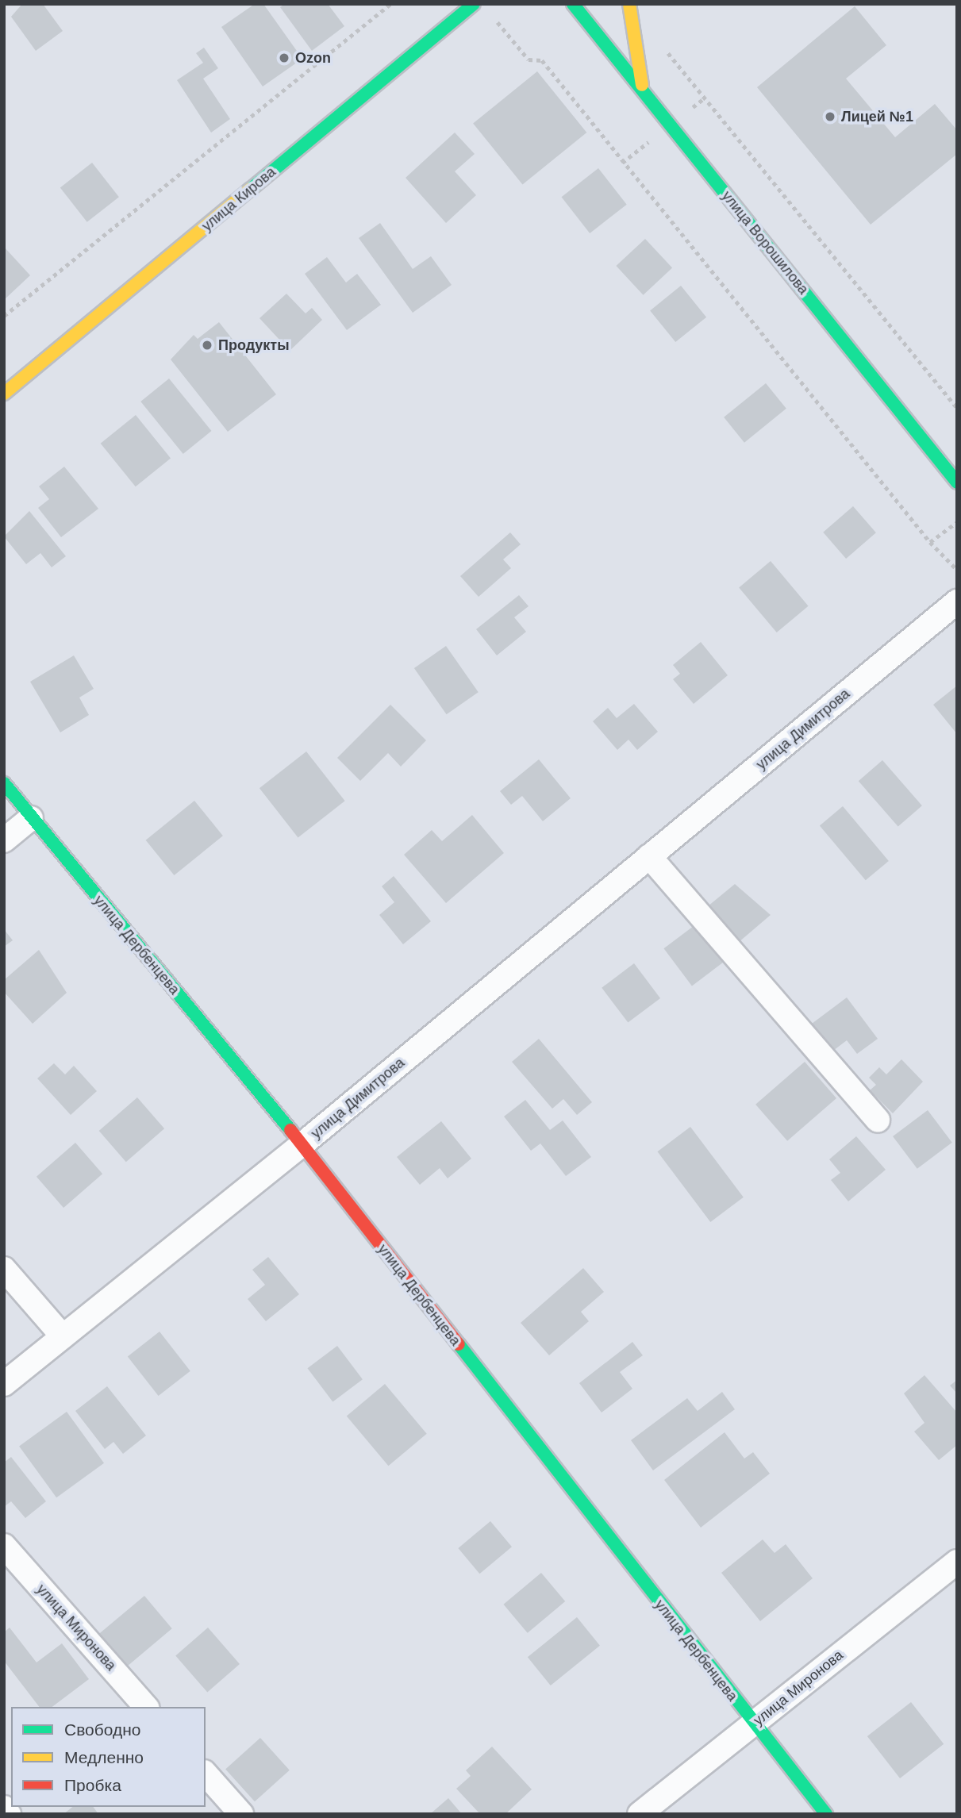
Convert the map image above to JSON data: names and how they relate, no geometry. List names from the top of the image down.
{
  "streets": {
    "street": [
      "улица Кирова",
      "улица Ворошилова",
      "улица Димитрова",
      "улица Дербенцева",
      "улица Миронова"
    ]
  },
  "crossings": [
    ["улица Димитрова", "улица Дербенцева"],
    ["улица Дербенцева", "улица Миронова"]
  ],
  "places": ["Ozon", "Лицей №1", "Продукты"],
  "legend": ["Свободно", "Медленно", "Пробка"]
}
